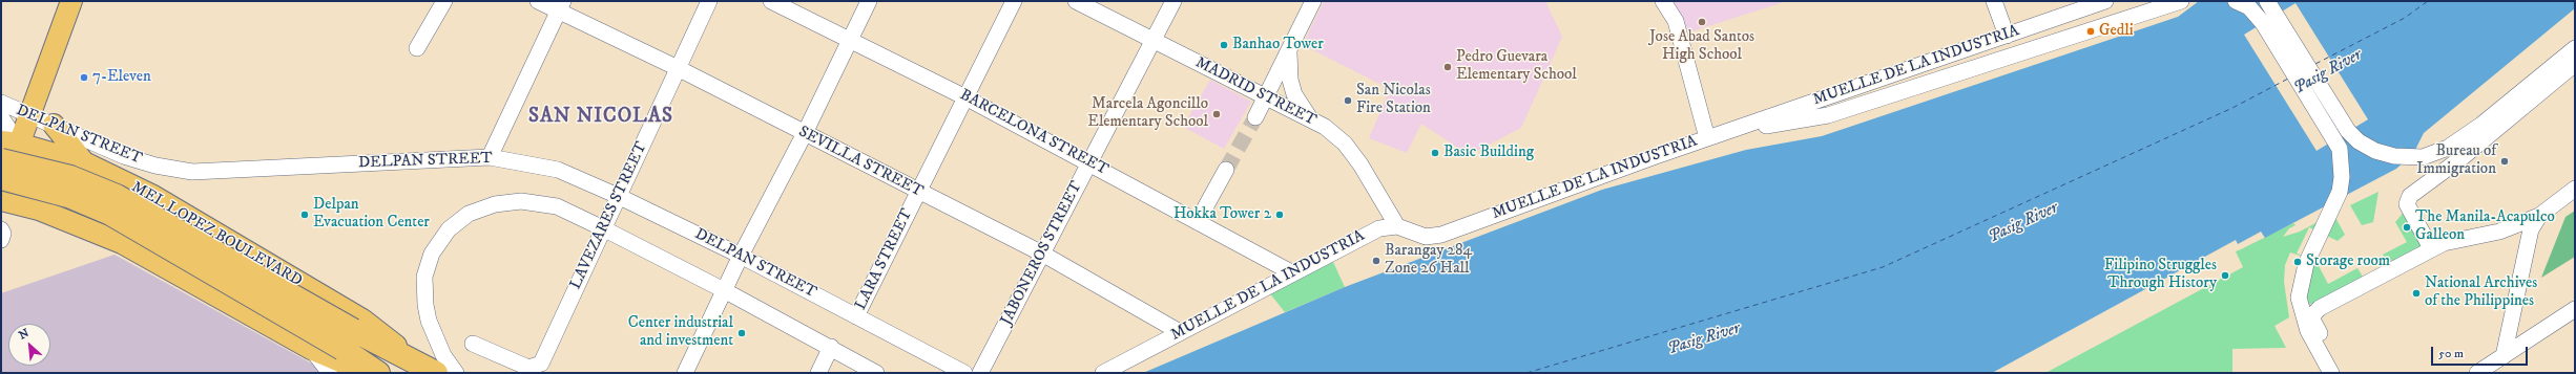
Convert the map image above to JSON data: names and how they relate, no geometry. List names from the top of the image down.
{
  "streets": {
    "highway": ["MEL LOPEZ BOULEVARD"],
    "street": [
      "MUELLE DE LA INDUSTRIA",
      "MADRID STREET",
      "BARCELONA STREET",
      "DELPAN STREET",
      "SEVILLA STREET",
      "LAVEZARES STREET",
      "JABONEROS STREET",
      "LARA STREET"
    ]
  },
  "crossings": [
    ["MUELLE DE LA INDUSTRIA", "MADRID STREET"],
    ["MUELLE DE LA INDUSTRIA", "BARCELONA STREET"],
    ["MUELLE DE LA INDUSTRIA", "SEVILLA STREET"],
    ["MADRID STREET", "JABONEROS STREET"],
    ["BARCELONA STREET", "JABONEROS STREET"],
    ["BARCELONA STREET", "LARA STREET"],
    ["DELPAN STREET", "LAVEZARES STREET"],
    ["DELPAN STREET", "MEL LOPEZ BOULEVARD"],
    ["DELPAN STREET", "LARA STREET"],
    ["SEVILLA STREET", "LAVEZARES STREET"],
    ["SEVILLA STREET", "JABONEROS STREET"],
    ["SEVILLA STREET", "LARA STREET"]
  ],
  "districts": ["SAN NICOLAS"],
  "water": ["Pasig River"],
  "places": [
    "Jose Abad Santos High School",
    "Gedli",
    "Banhao Tower",
    "Pedro Guevara Elementary School",
    "7-Eleven",
    "San Nicolas Fire Station",
    "Marcela Agoncillo Elementary School",
    "Basic Building",
    "Bureau of Immigration",
    "Delpan Evacuation Center",
    "Hokka Tower 2",
    "The Manila-Acapulco Galleon",
    "Barangay 284 Zone 26 Hall",
    "Storage room",
    "Filipino Struggles Through History",
    "National Archives of the Philippines",
    "Center industrial and investment"
  ],
  "scale_bar": "50 m",
  "north": "top left"
}
